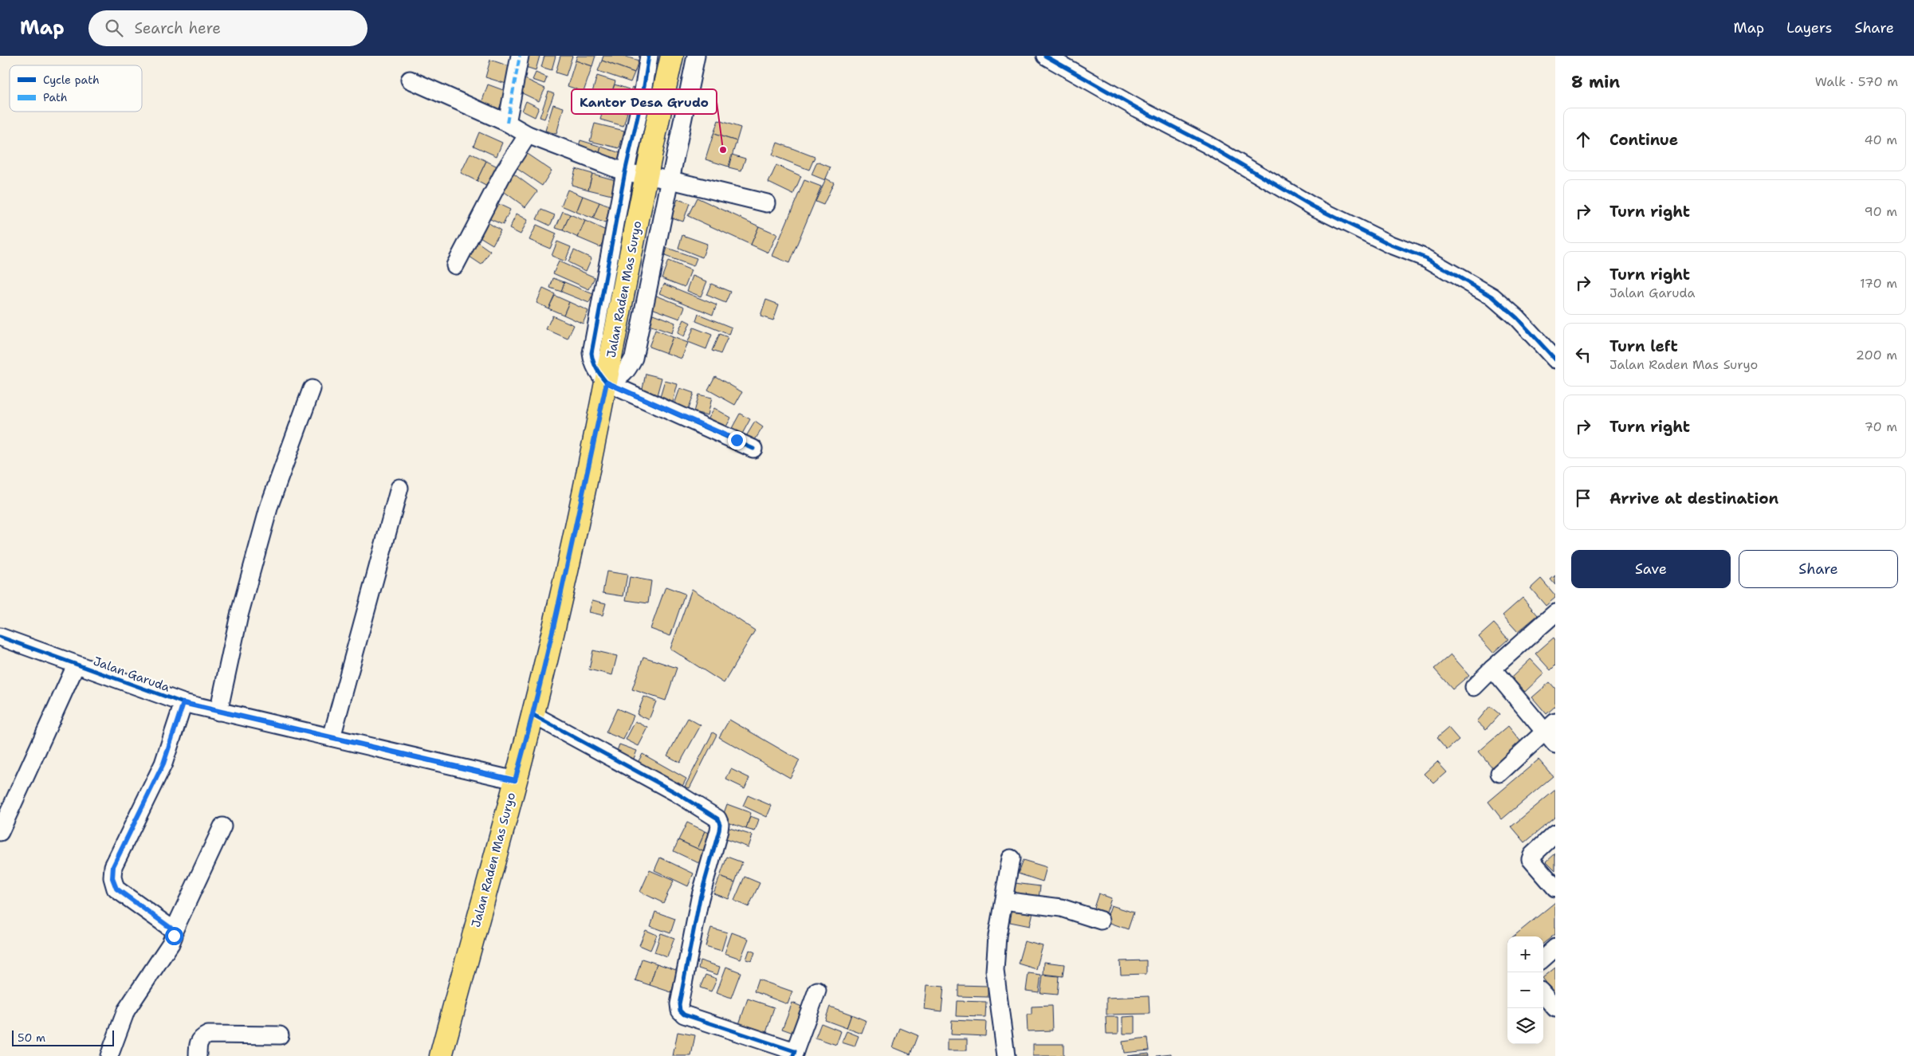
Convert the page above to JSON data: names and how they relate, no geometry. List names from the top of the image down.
{
  "streets": {
    "main road": ["Jalan Raden Mas Suryo"],
    "street": ["Jalan Garuda"]
  },
  "crossings": [
    ["Jalan Raden Mas Suryo", "Jalan Garuda"]
  ],
  "places": ["Kantor Desa Grudo"],
  "legend": ["Cycle path", "Path"],
  "scale_bar": "50 m",
  "page": {
    "header": "Map",
    "search": "Search here",
    "nav": ["Map", "Layers", "Share"],
    "heading": ["8 min", "Walk · 570 m"],
    "list": [
      ["Continue", "40 m"],
      ["Turn right", "90 m"],
      ["Turn right", "Jalan Garuda", "170 m"],
      ["Turn left", "Jalan Raden Mas Suryo", "200 m"],
      ["Turn right", "70 m"],
      "Arrive at destination"
    ],
    "buttons": ["Save", "Share"],
    "map_buttons": ["+", "−"],
    "scale": "50 m"
  }
}
